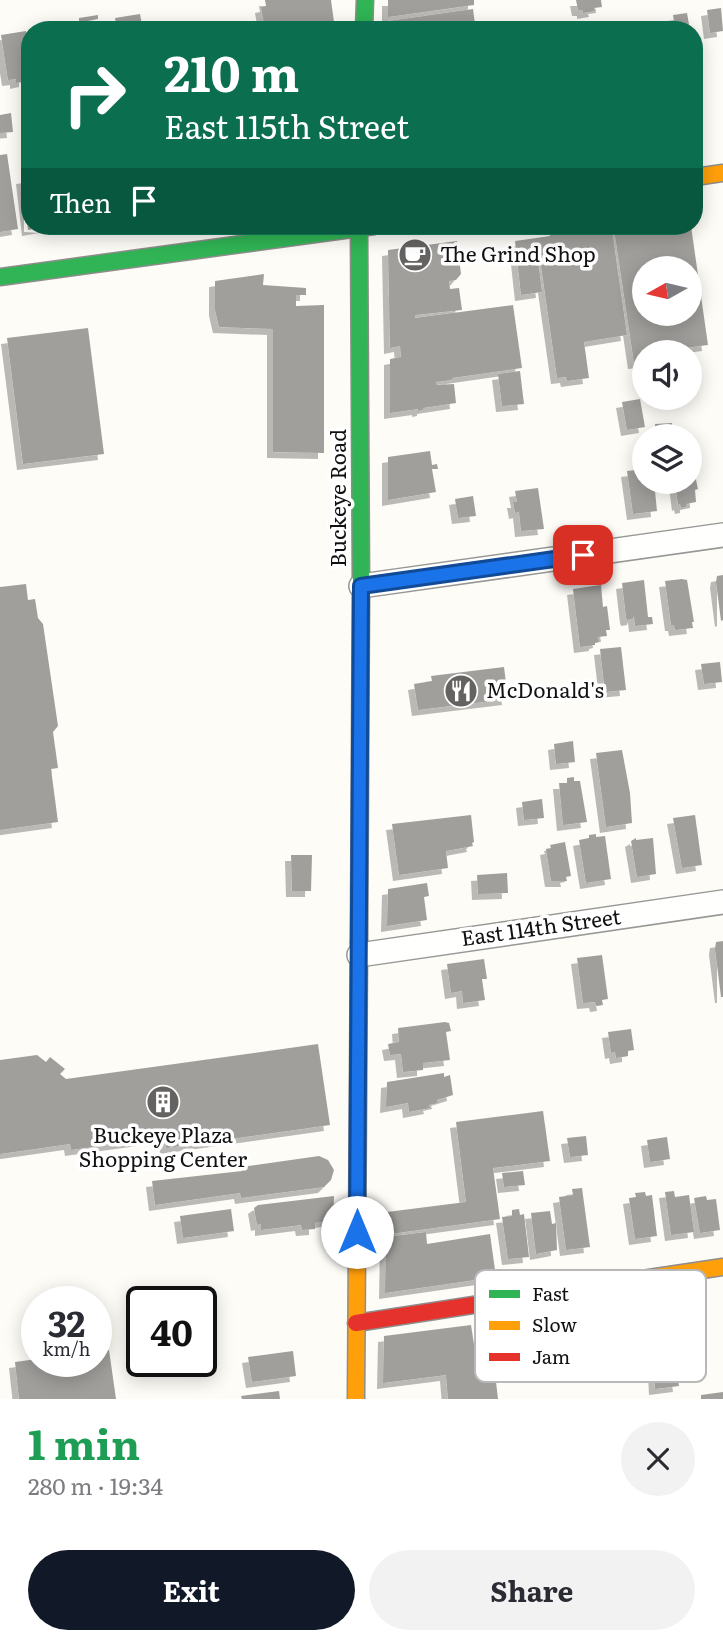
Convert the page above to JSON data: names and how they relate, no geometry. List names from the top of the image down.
{
  "streets": {
    "street": ["Buckeye Road", "East 114th Street"]
  },
  "crossings": [
    ["Buckeye Road", "East 114th Street"]
  ],
  "places": {
    "cafe": ["The Grind Shop"],
    "restaurant": ["McDonald's"],
    "building": ["Buckeye Plaza Shopping Center"]
  },
  "legend": ["Fast", "Slow", "Jam"],
  "north": "left",
  "page": {
    "turn": ["210 m", "East 115th Street"],
    "then": "Then",
    "speed": "32 km/h",
    "limit": "40",
    "heading": ["1 min", "280 m · 19:34"],
    "buttons": ["Exit", "Share"]
  }
}
